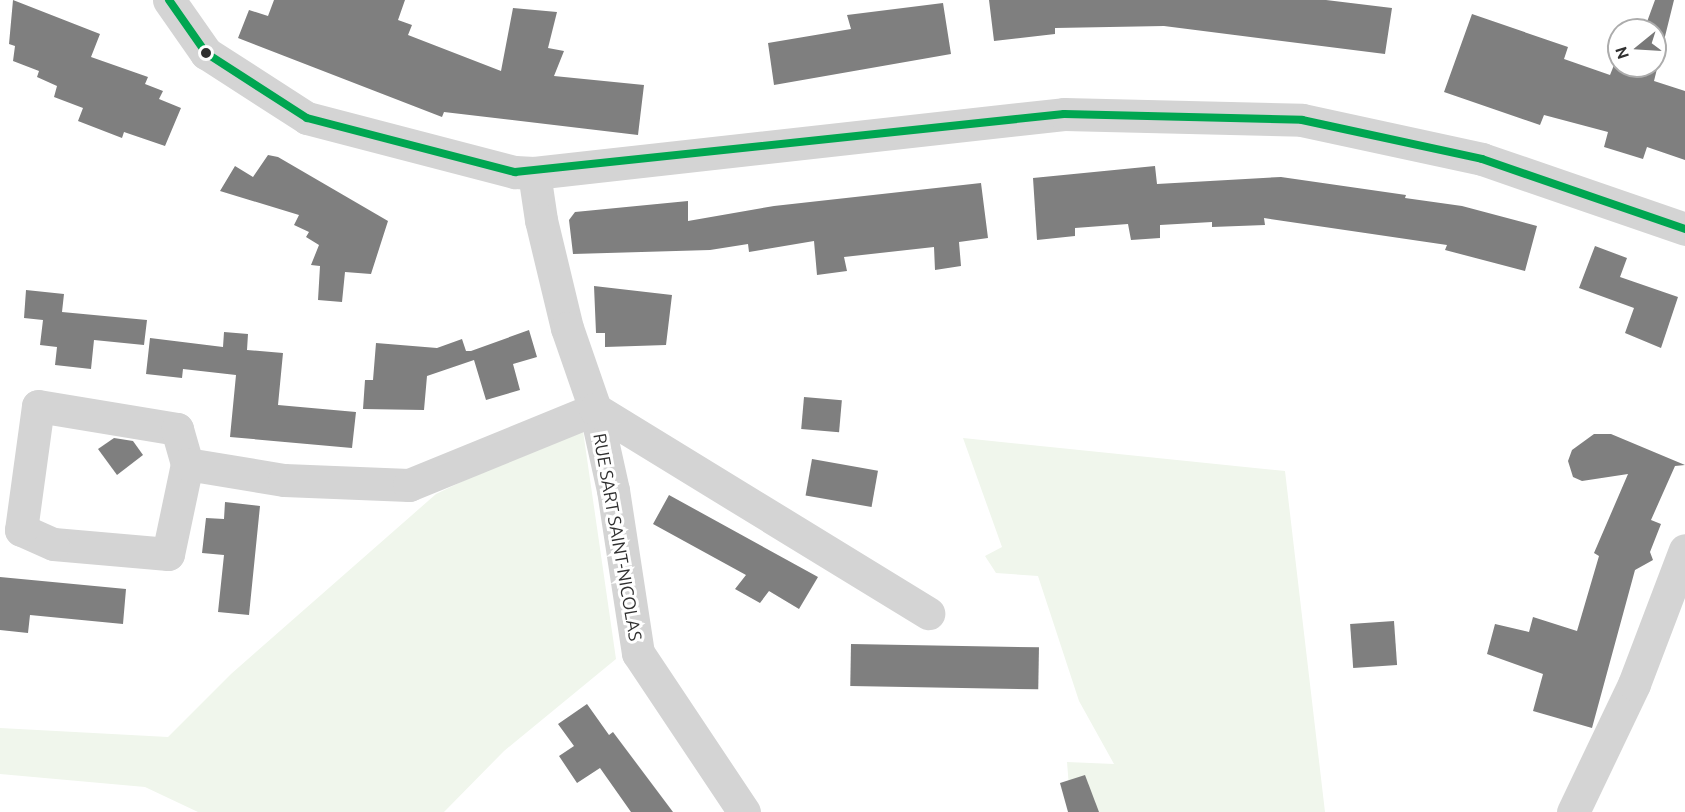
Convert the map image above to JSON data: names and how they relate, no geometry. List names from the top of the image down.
{
  "streets": {
    "street": ["RUE SART SAINT-NICOLAS"]
  },
  "north": "left"
}
